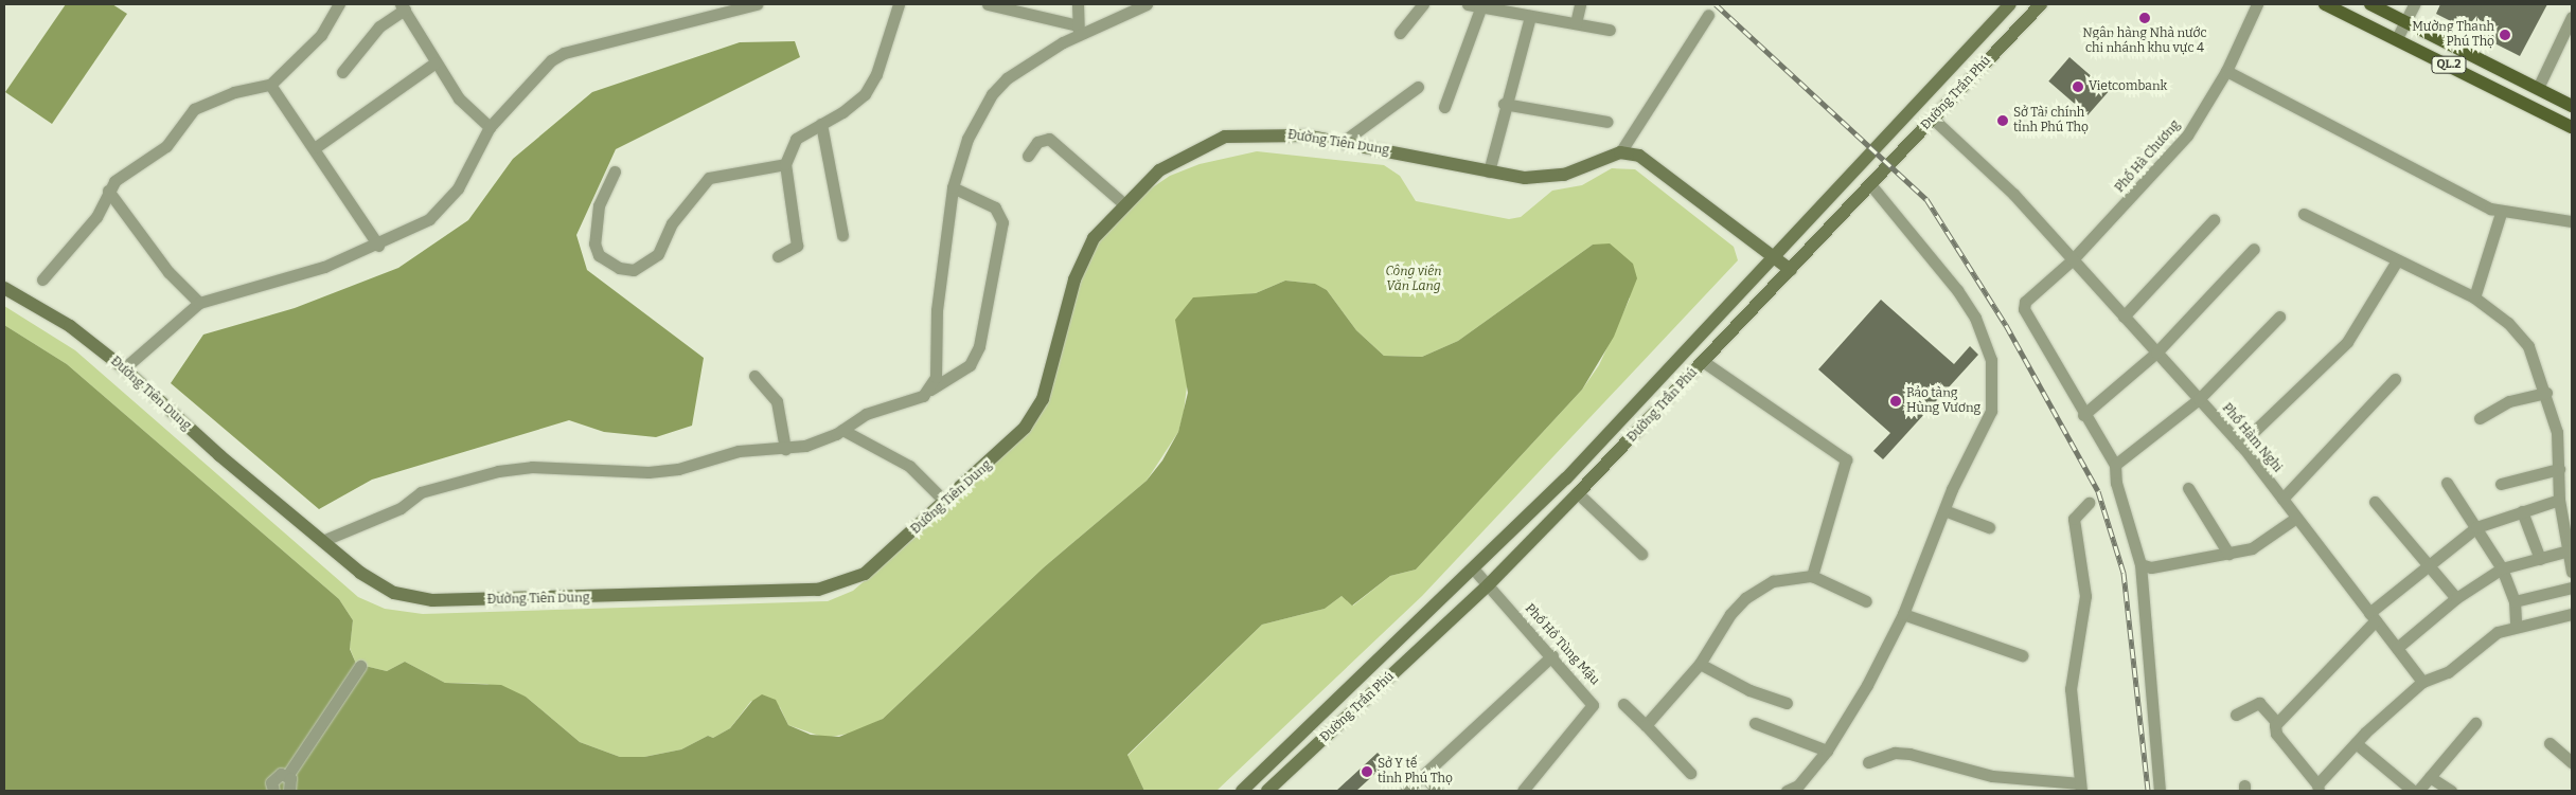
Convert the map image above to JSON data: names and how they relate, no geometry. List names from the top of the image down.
{
  "streets": {
    "main road": ["QL.2", "Đường Trần Phú", "Đường Tiên Dung"],
    "street": ["Phố Hà Chương", "Phố Hàm Nghi", "Phố Hồ Tùng Mậu"]
  },
  "crossings": [
    ["Đường Trần Phú", "Phố Hàm Nghi"],
    ["Đường Trần Phú", "Phố Hồ Tùng Mậu"],
    ["Phố Hà Chương", "Phố Hàm Nghi"]
  ],
  "parks": ["Công viên Văn Lang"],
  "places": [
    "Ngân hàng Nhà nước chi nhánh khu vực 4",
    "Mường Thanh Phú Thọ",
    "Vietcombank",
    "Sở Tài chính tỉnh Phú Thọ",
    "Bảo tàng Hùng Vương",
    "Sở Y tế tỉnh Phú Thọ"
  ]
}
